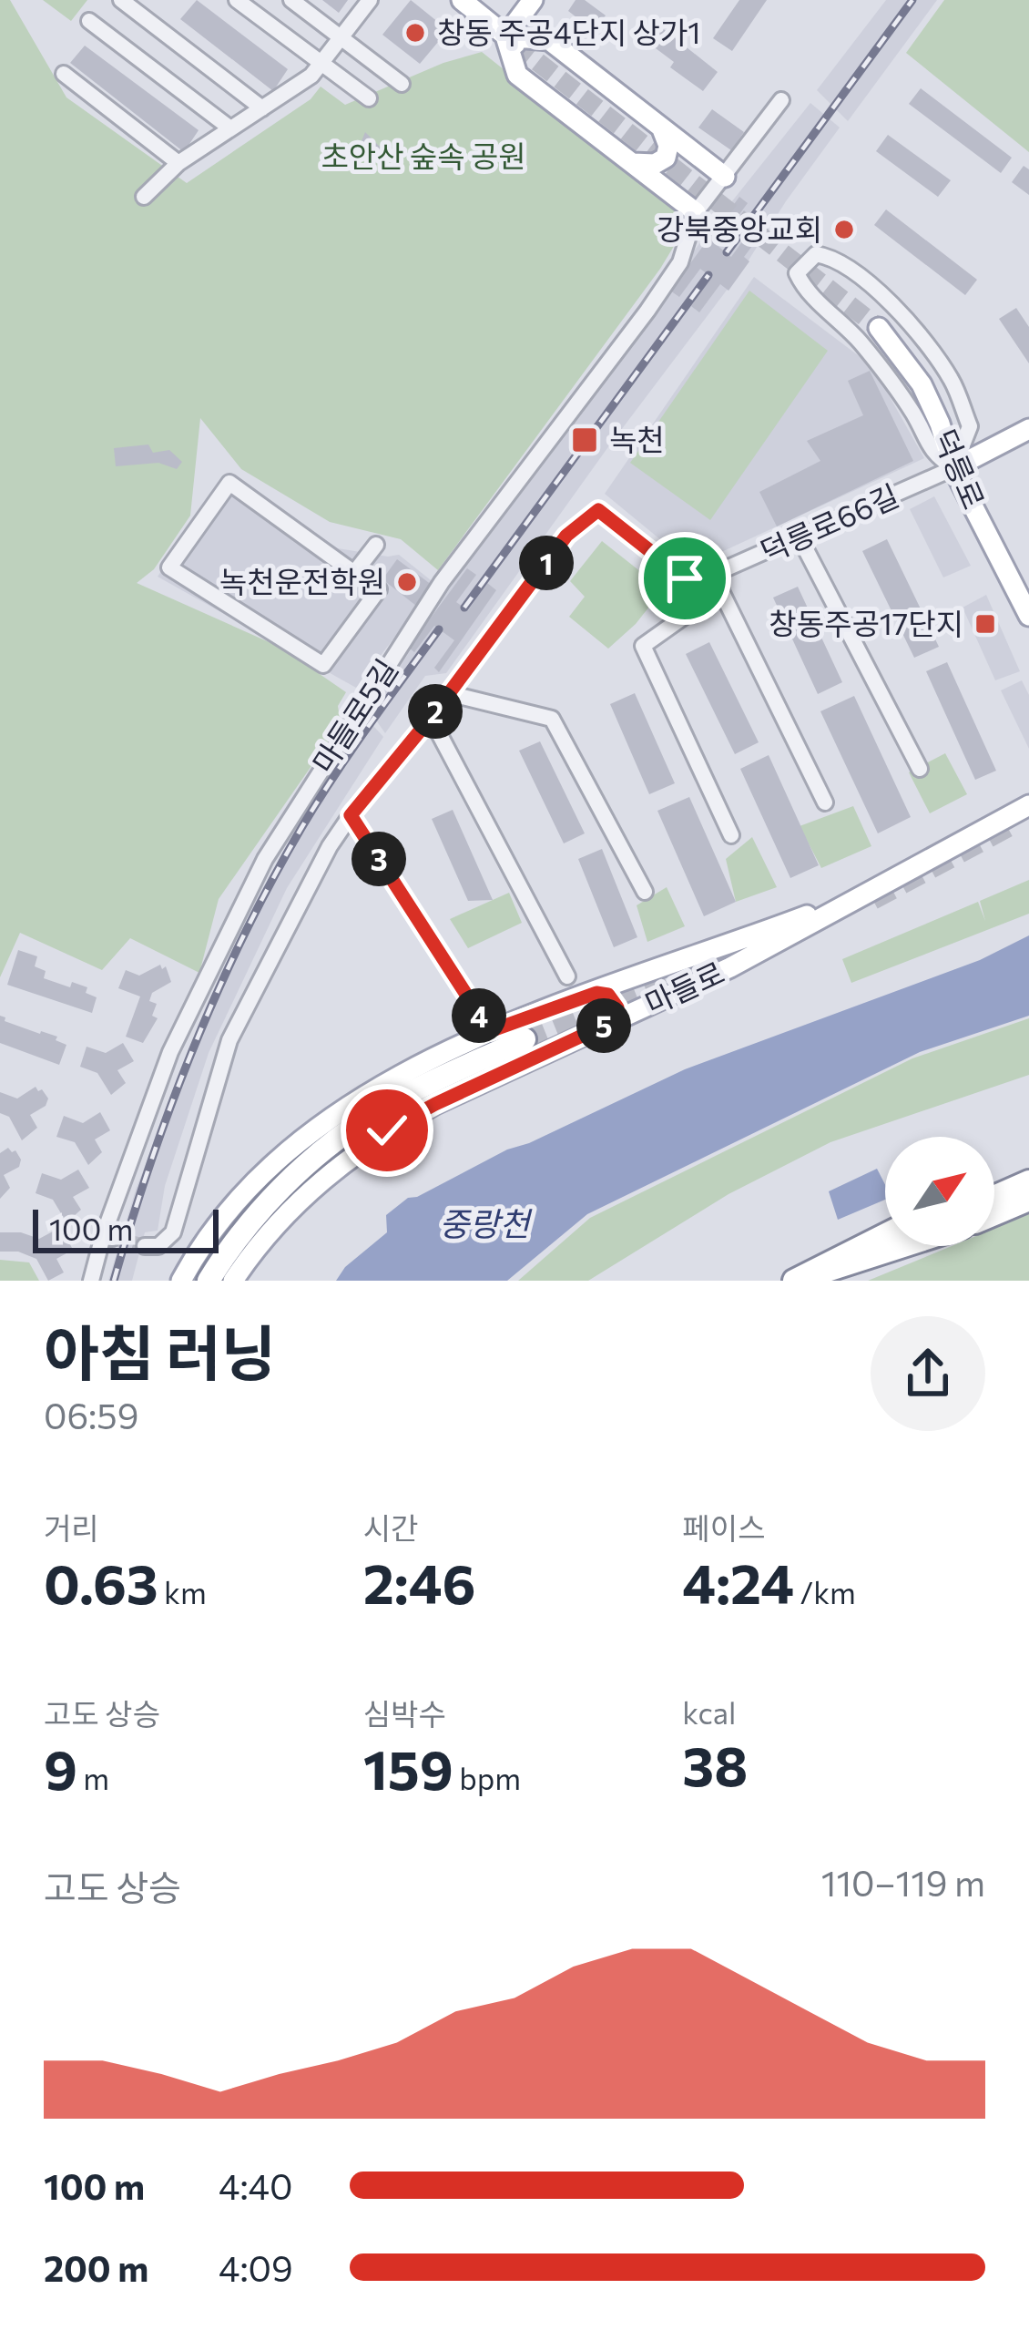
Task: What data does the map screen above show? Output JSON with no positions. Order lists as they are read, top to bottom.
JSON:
{
  "streets": {
    "main road": ["덕릉로", "마들로"],
    "street": ["덕릉로66길", "마들로5길"]
  },
  "crossings": [
    ["덕릉로", "덕릉로66길"]
  ],
  "water": ["중랑천"],
  "parks": ["초안산 숲속 공원"],
  "places": {
    "other": ["창동 주공4단지 상가1", "강북중앙교회", "녹천운전학원"],
    "transit": ["녹천", "창동주공17단지"]
  },
  "scale_bar": "100 m",
  "north": "top right",
  "page": {
    "pins": [
      "1",
      "2",
      "3",
      "4",
      "5"
    ],
    "scale": "100 m",
    "heading": ["아침 러닝", "06:59"],
    "stats": [
      ["거리", "0.63 km"],
      ["시간", "2:46"],
      ["페이스", "4:24 /km"],
      ["고도 상승", "9 m"],
      ["심박수", "159 bpm"],
      ["kcal", "38"]
    ],
    "chart": ["고도 상승", "110–119 m"],
    "list": [
      {
        "name": "100 m",
        "note": "4:40"
      },
      {
        "name": "200 m",
        "note": "4:09"
      }
    ]
  }
}
